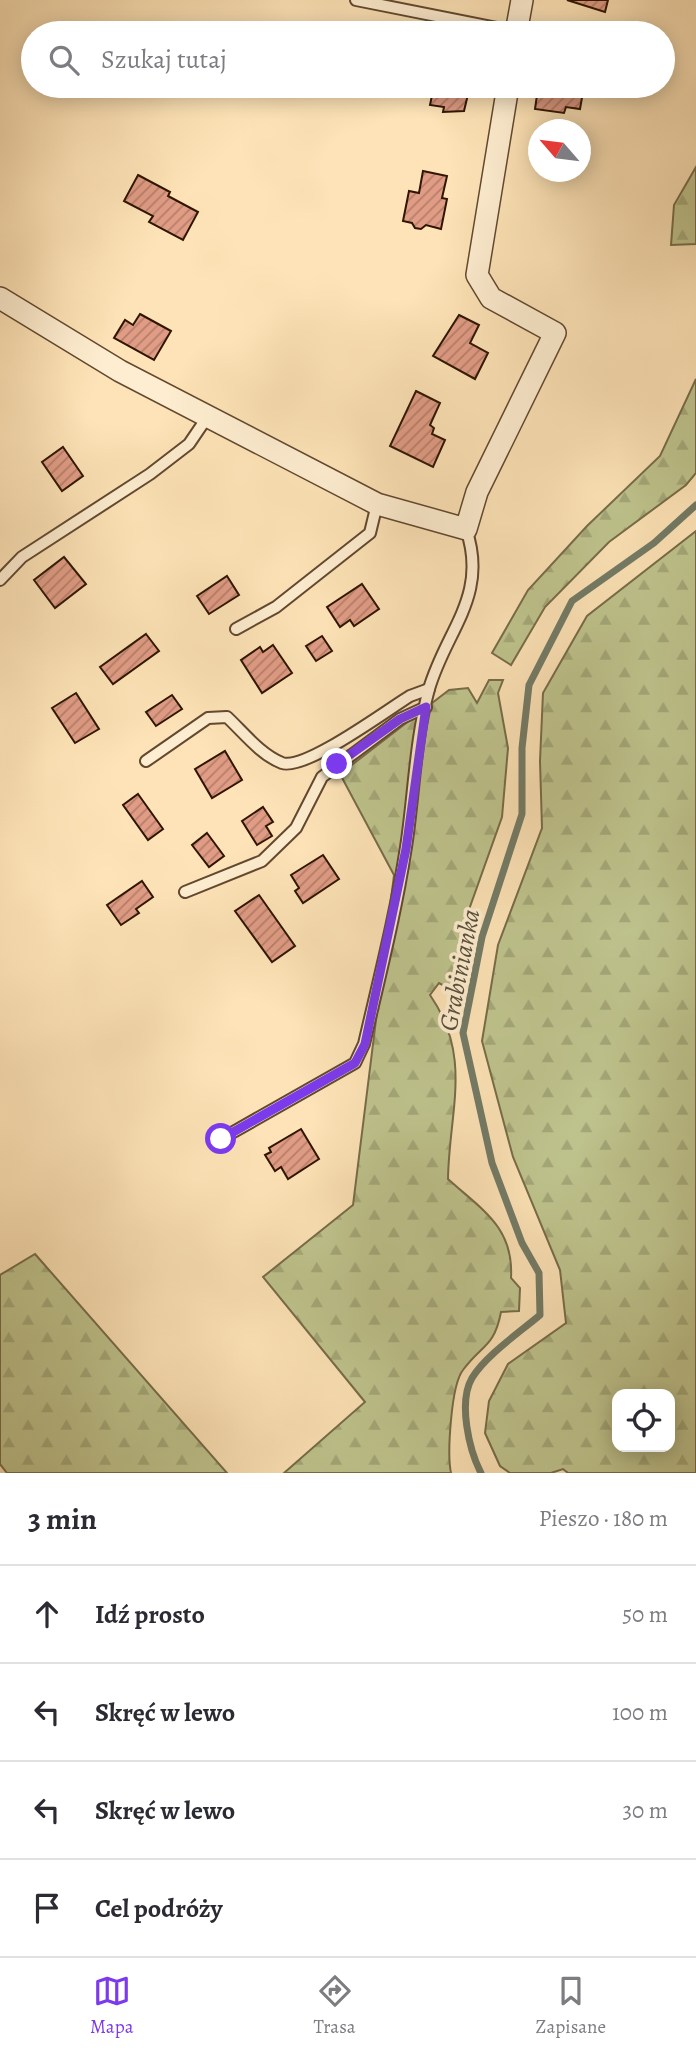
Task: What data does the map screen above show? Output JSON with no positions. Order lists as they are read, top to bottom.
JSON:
{
  "water": ["Grabinianka"],
  "north": "top left",
  "page": {
    "search": "Szukaj tutaj",
    "heading": ["3 min", "Pieszo · 180 m"],
    "list": [
      ["Idź prosto", "50 m"],
      ["Skręć w lewo", "100 m"],
      ["Skręć w lewo", "30 m"],
      "Cel podróży"
    ],
    "nav": ["Mapa", "Trasa", "Zapisane"]
  }
}
